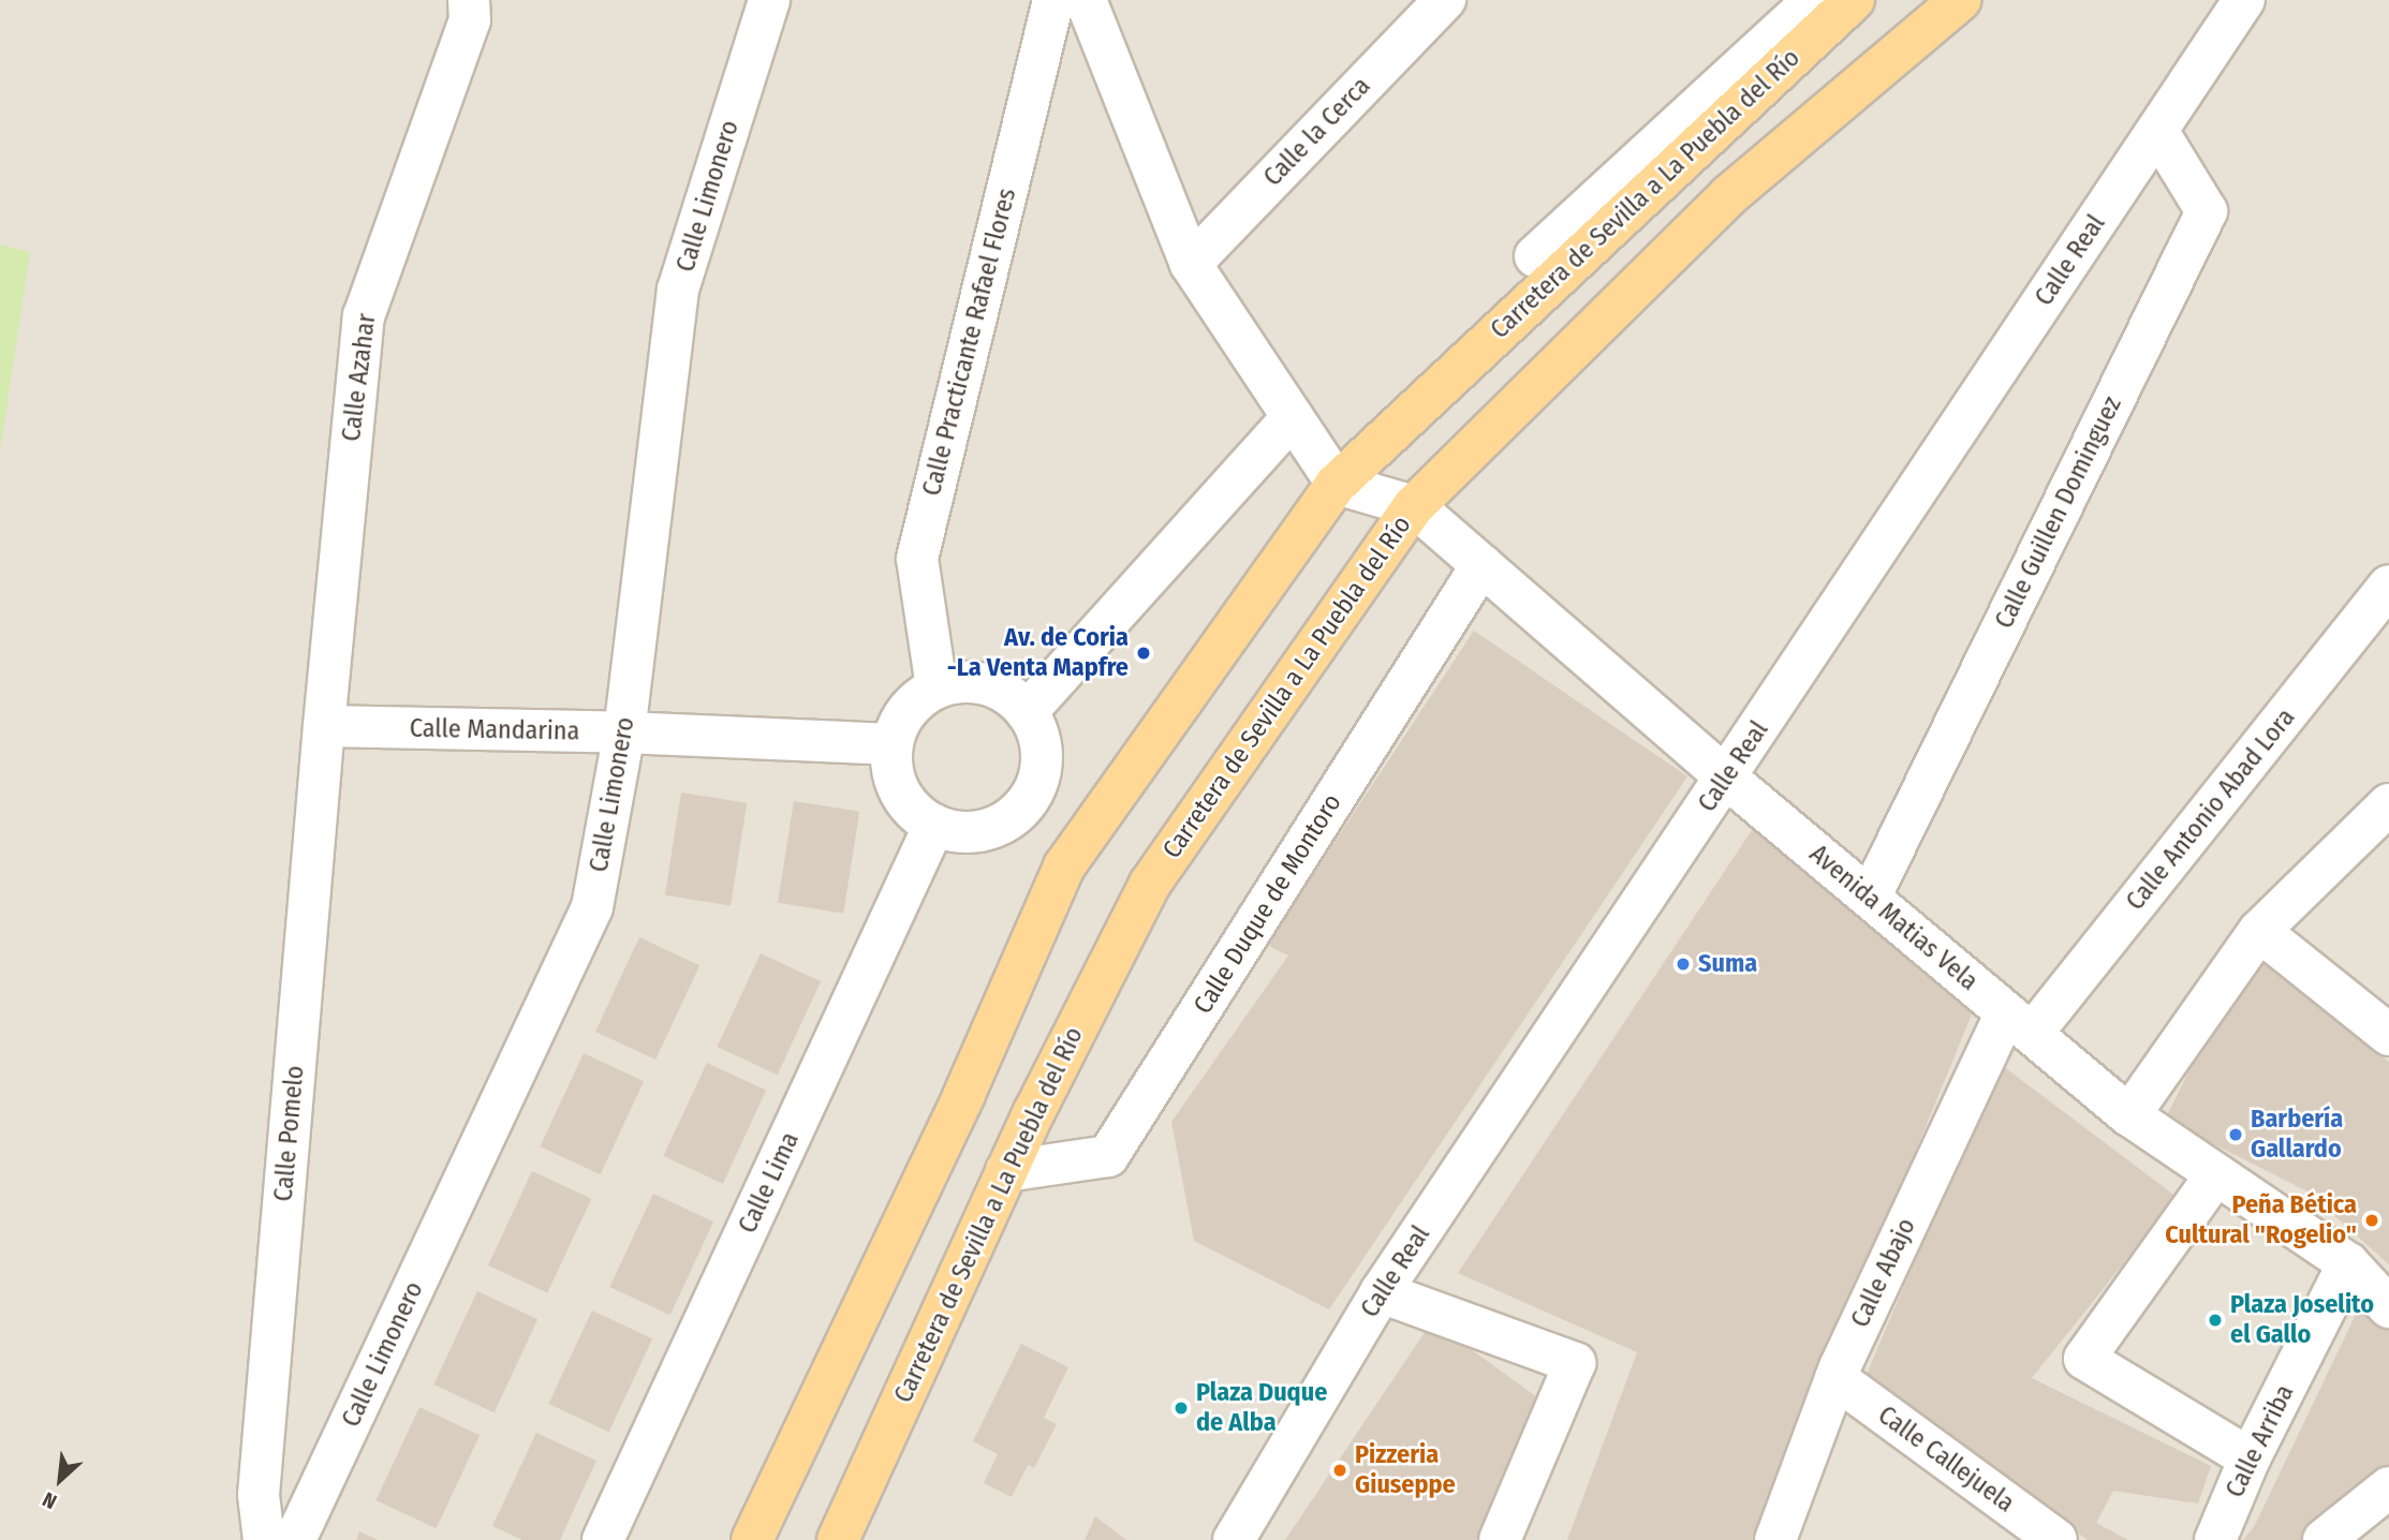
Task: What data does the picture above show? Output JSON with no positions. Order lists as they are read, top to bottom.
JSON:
{
  "streets": {
    "main road": ["Carretera de Sevilla a La Puebla del Río"],
    "street": [
      "Calle la Cerca",
      "Calle Limonero",
      "Calle Real",
      "Calle Practicante Rafael Flores",
      "Calle Azahar",
      "Calle Guillen Dominguez",
      "Calle Mandarina",
      "Calle Antonio Abad Lora",
      "Calle Duque de Montoro",
      "Avenida Matias Vela",
      "Calle Pomelo",
      "Calle Lima",
      "Calle Abajo",
      "Calle Arriba",
      "Calle Callejuela"
    ]
  },
  "crossings": [
    ["Carretera de Sevilla a La Puebla del Río", "Calle Duque de Montoro"],
    ["Carretera de Sevilla a La Puebla del Río", "Avenida Matias Vela"],
    ["Calle Limonero", "Calle Mandarina"],
    ["Calle Real", "Calle Guillen Dominguez"],
    ["Calle Real", "Avenida Matias Vela"],
    ["Calle Practicante Rafael Flores", "Calle Mandarina"],
    ["Calle Practicante Rafael Flores", "Calle Lima"],
    ["Calle Azahar", "Calle Mandarina"],
    ["Calle Azahar", "Calle Pomelo"],
    ["Calle Guillen Dominguez", "Avenida Matias Vela"],
    ["Calle Mandarina", "Calle Pomelo"],
    ["Calle Mandarina", "Calle Lima"],
    ["Calle Antonio Abad Lora", "Avenida Matias Vela"],
    ["Calle Antonio Abad Lora", "Calle Abajo"],
    ["Calle Duque de Montoro", "Avenida Matias Vela"],
    ["Avenida Matias Vela", "Calle Abajo"],
    ["Avenida Matias Vela", "Calle Arriba"],
    ["Calle Abajo", "Calle Callejuela"]
  ],
  "places": [
    "Av. de Coria -La Venta Mapfre",
    "Suma",
    "Barbería Gallardo",
    "Peña Bética Cultural \"Rogelio\"",
    "Plaza Joselito el Gallo",
    "Plaza Duque de Alba",
    "Pizzeria Giuseppe"
  ],
  "north": "bottom left"
}
